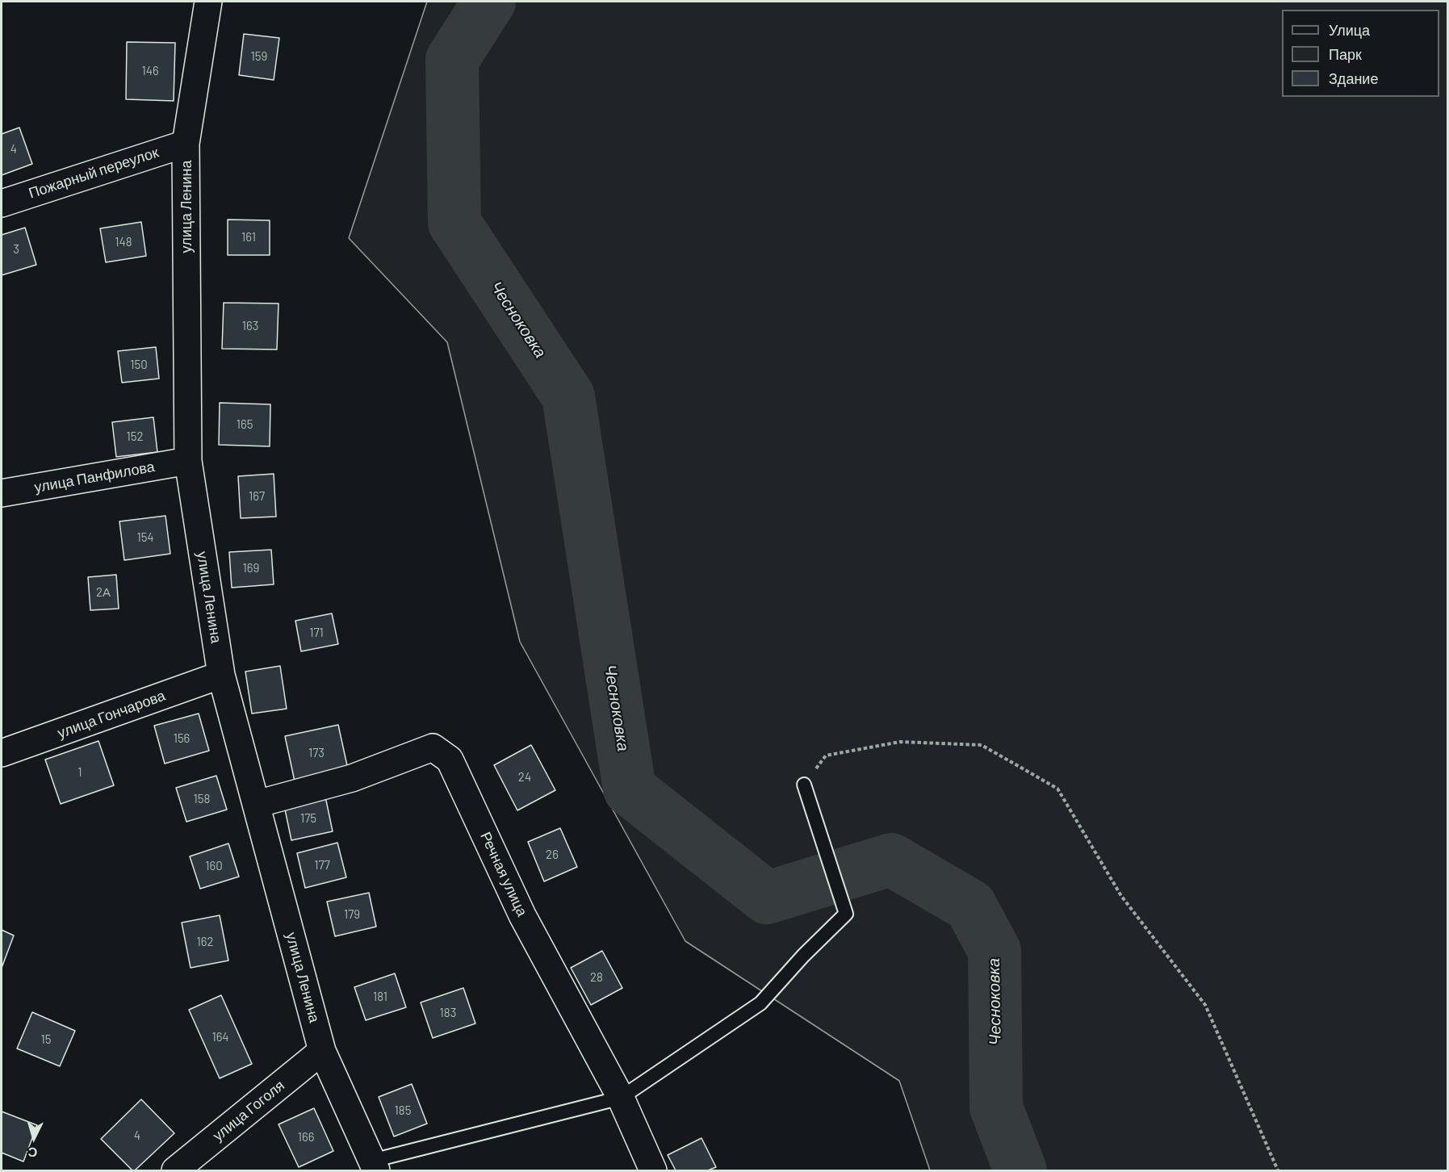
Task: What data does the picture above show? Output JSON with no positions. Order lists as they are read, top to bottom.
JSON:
{
  "streets": {
    "street": [
      "Пожарный переулок",
      "улица Ленина",
      "улица Панфилова",
      "улица Гончарова",
      "Речная улица",
      "улица Гоголя"
    ]
  },
  "crossings": [
    ["Пожарный переулок", "улица Ленина"],
    ["улица Ленина", "улица Панфилова"],
    ["улица Ленина", "улица Гончарова"],
    ["улица Ленина", "Речная улица"],
    ["улица Ленина", "улица Гоголя"]
  ],
  "water": ["Чесноковка"],
  "house_numbers": [
    "159",
    "146",
    "4",
    "161",
    "148",
    "3",
    "163",
    "150",
    "165",
    "152",
    "167",
    "154",
    "169",
    "2А",
    "171",
    "156",
    "173",
    "1",
    "24",
    "158",
    "175",
    "26",
    "177",
    "160",
    "179",
    "162",
    "28",
    "181",
    "183",
    "164",
    "15",
    "185",
    "4",
    "166"
  ],
  "legend": ["Улица", "Парк", "Здание"],
  "north": "bottom"
}
